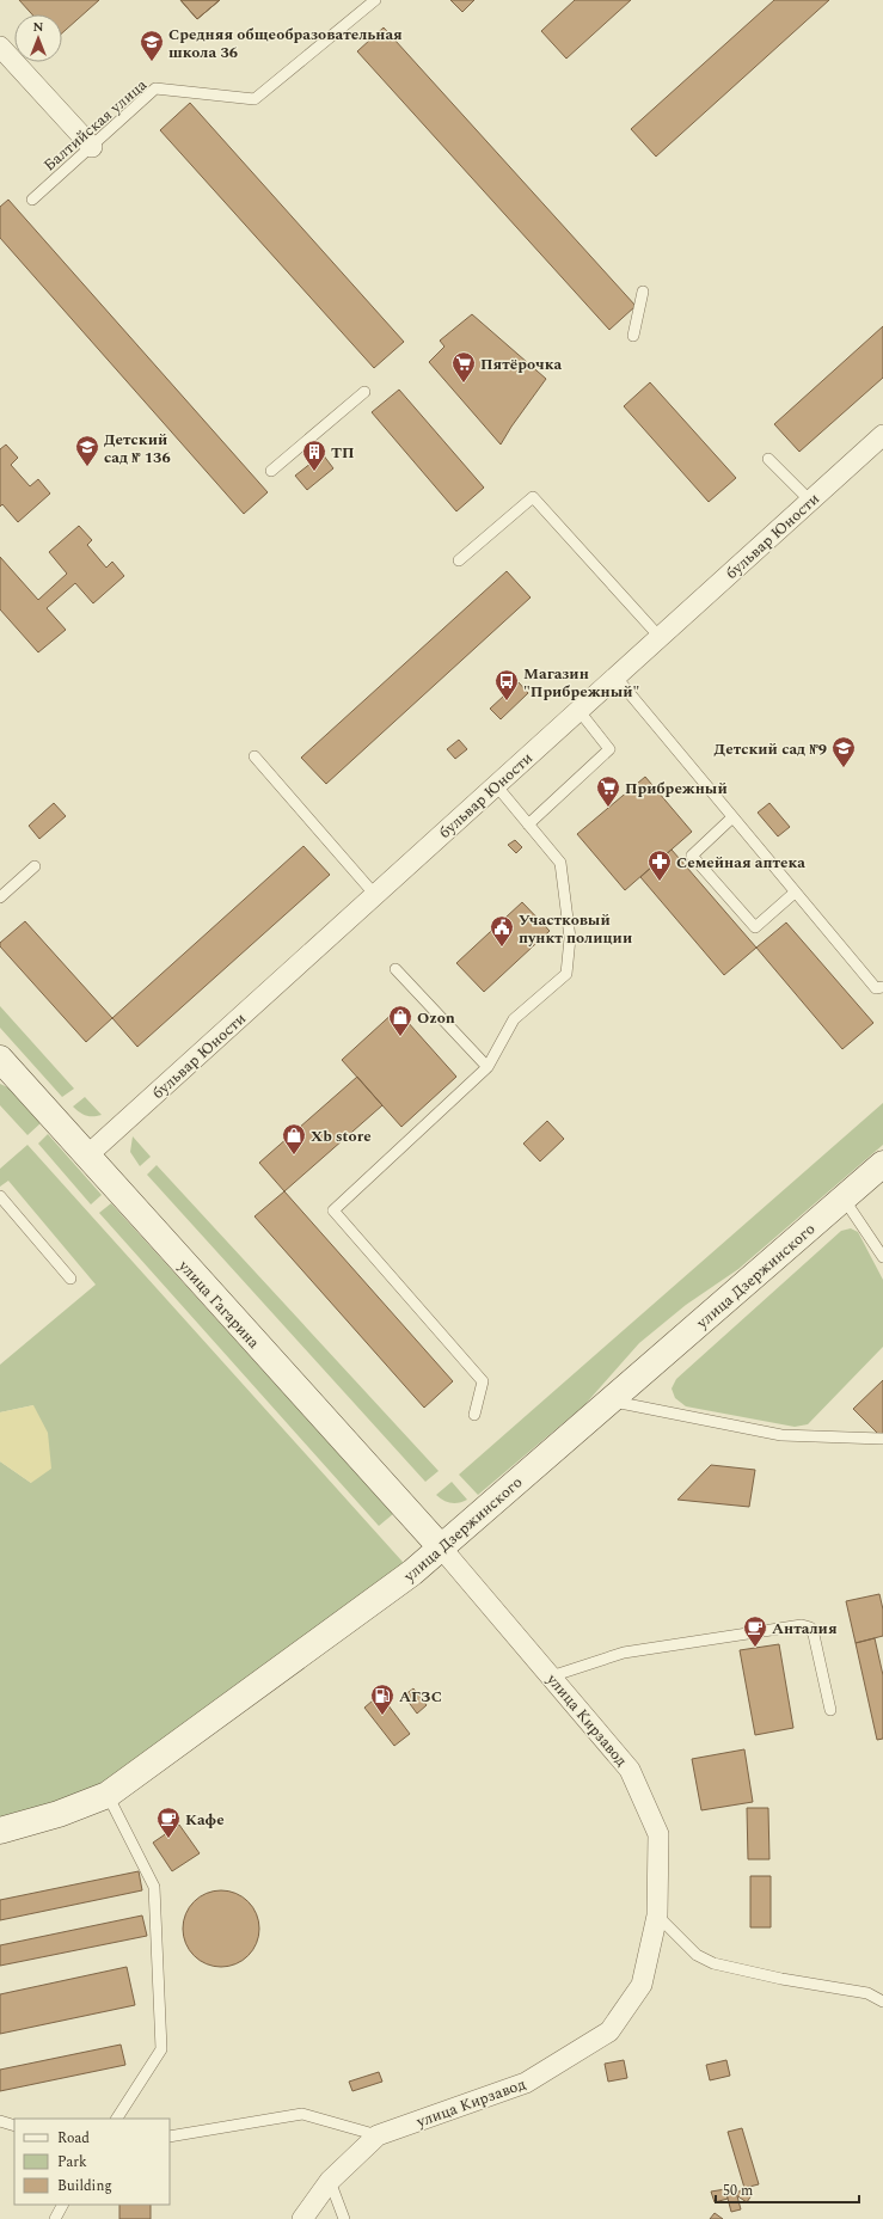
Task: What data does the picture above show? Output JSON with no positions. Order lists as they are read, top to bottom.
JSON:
{
  "streets": {
    "main road": ["улица Дзержинского", "улица Гагарина"],
    "street": ["бульвар Юности", "улица Кирзавод"],
    "lane": ["Балтийская улица"]
  },
  "crossings": [
    ["бульвар Юности", "улица Гагарина"],
    ["улица Дзержинского", "улица Гагарина"],
    ["улица Дзержинского", "улица Кирзавод"],
    ["улица Гагарина", "улица Кирзавод"]
  ],
  "places": {
    "school or university": ["Средняя общеобразовательная школа 36", "Детский сад № 136", "Детский сад №9"],
    "supermarket": ["Пятёрочка", "Прибрежный"],
    "building": ["ТП"],
    "bus stop": ["Магазин \"Прибрежный\""],
    "pharmacy": ["Семейная аптека"],
    "public building": ["Участковый пункт полиции"],
    "shop": ["Ozon", "Xb store"],
    "cafe": ["Анталия", "Кафе"],
    "fuel station": ["АГЗС"]
  },
  "legend": ["Road", "Park", "Building"],
  "scale_bar": "50 m",
  "north": "top"
}
